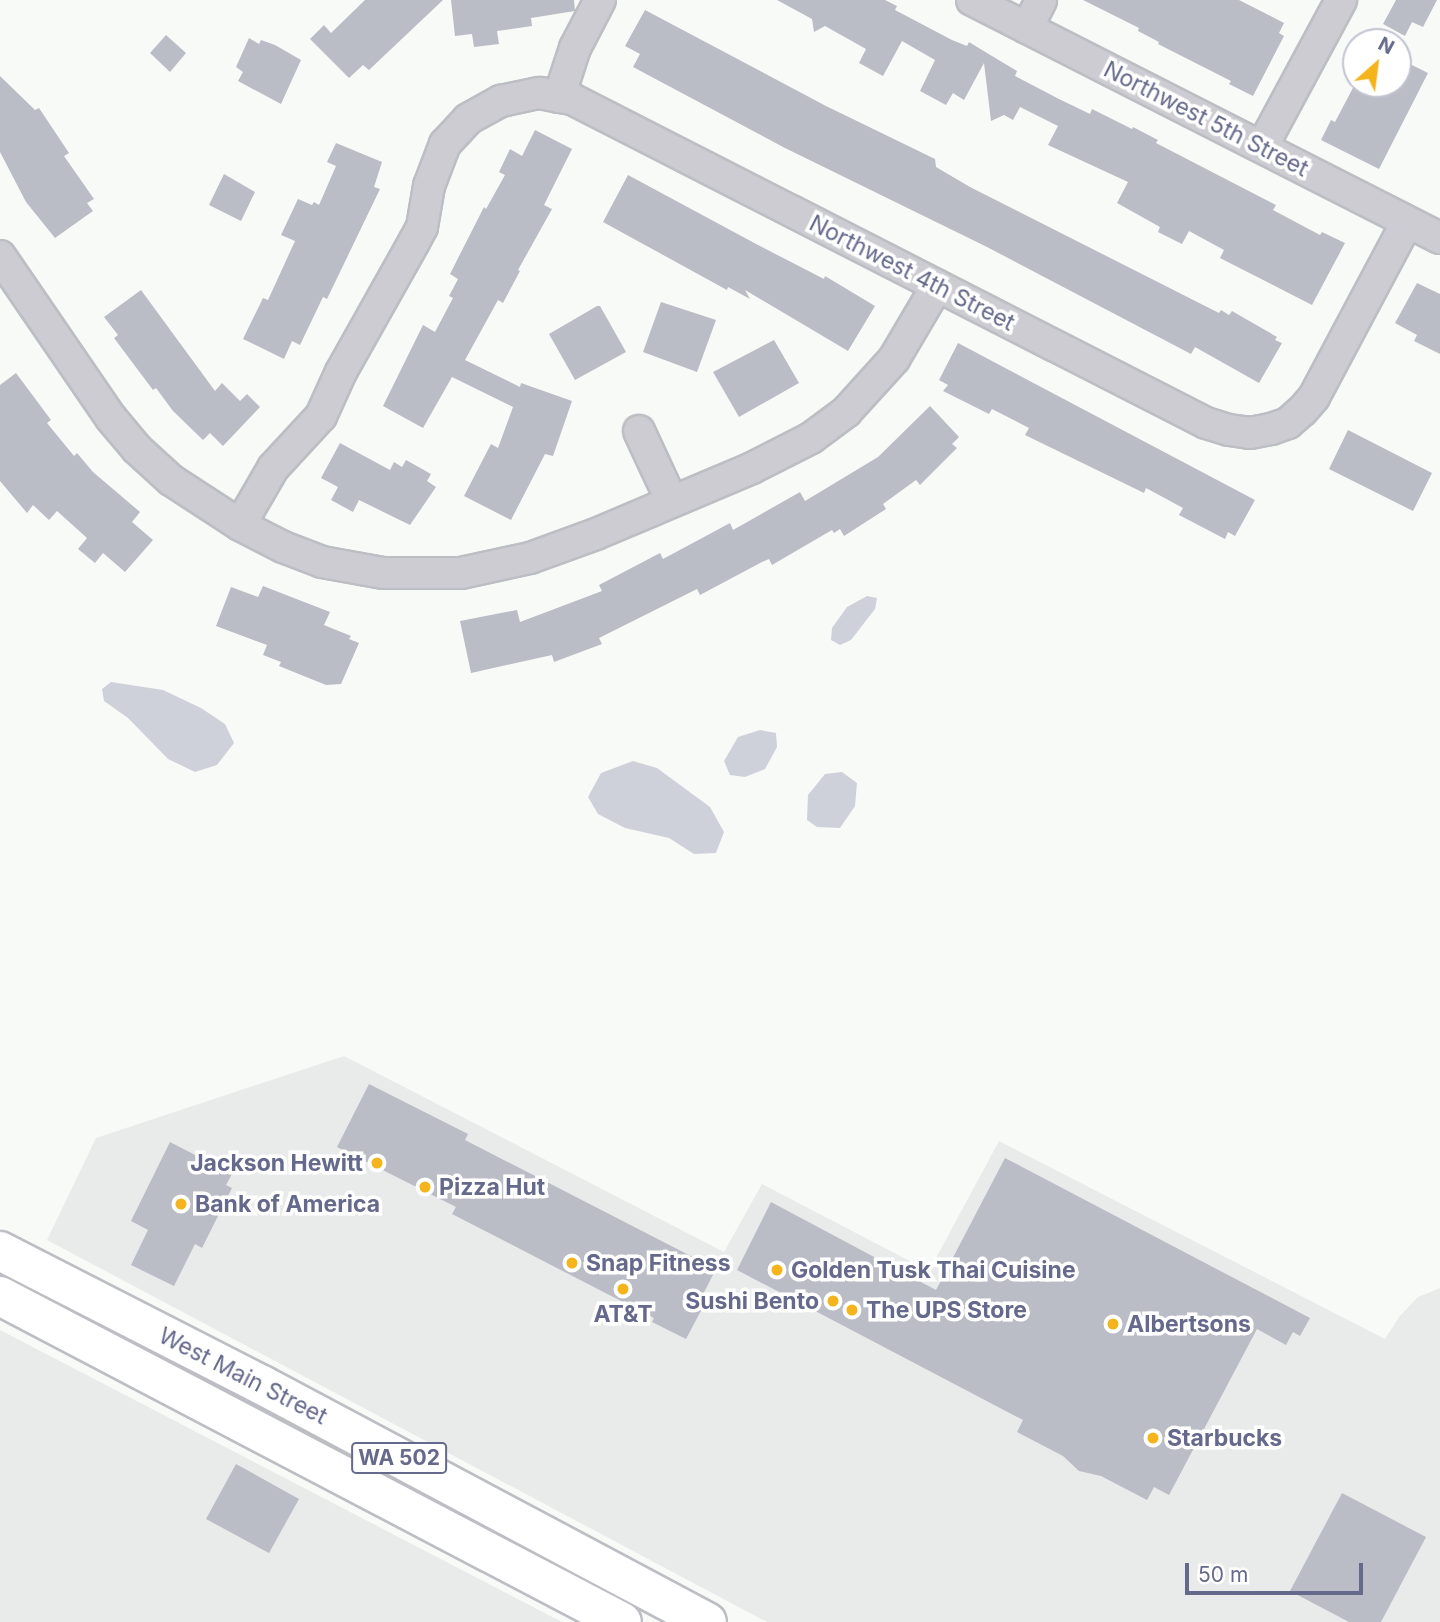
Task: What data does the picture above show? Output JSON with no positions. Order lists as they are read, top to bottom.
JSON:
{
  "streets": {
    "highway": ["West Main Street", "WA 502"],
    "street": ["Northwest 5th Street", "Northwest 4th Street"]
  },
  "crossings": [
    ["Northwest 5th Street", "Northwest 4th Street"]
  ],
  "places": [
    "Jackson Hewitt",
    "Pizza Hut",
    "Bank of America",
    "Snap Fitness",
    "Golden Tusk Thai Cuisine",
    "AT&T",
    "Sushi Bento",
    "The UPS Store",
    "Albertsons",
    "Starbucks"
  ],
  "scale_bar": "50 m",
  "north": "top right"
}
